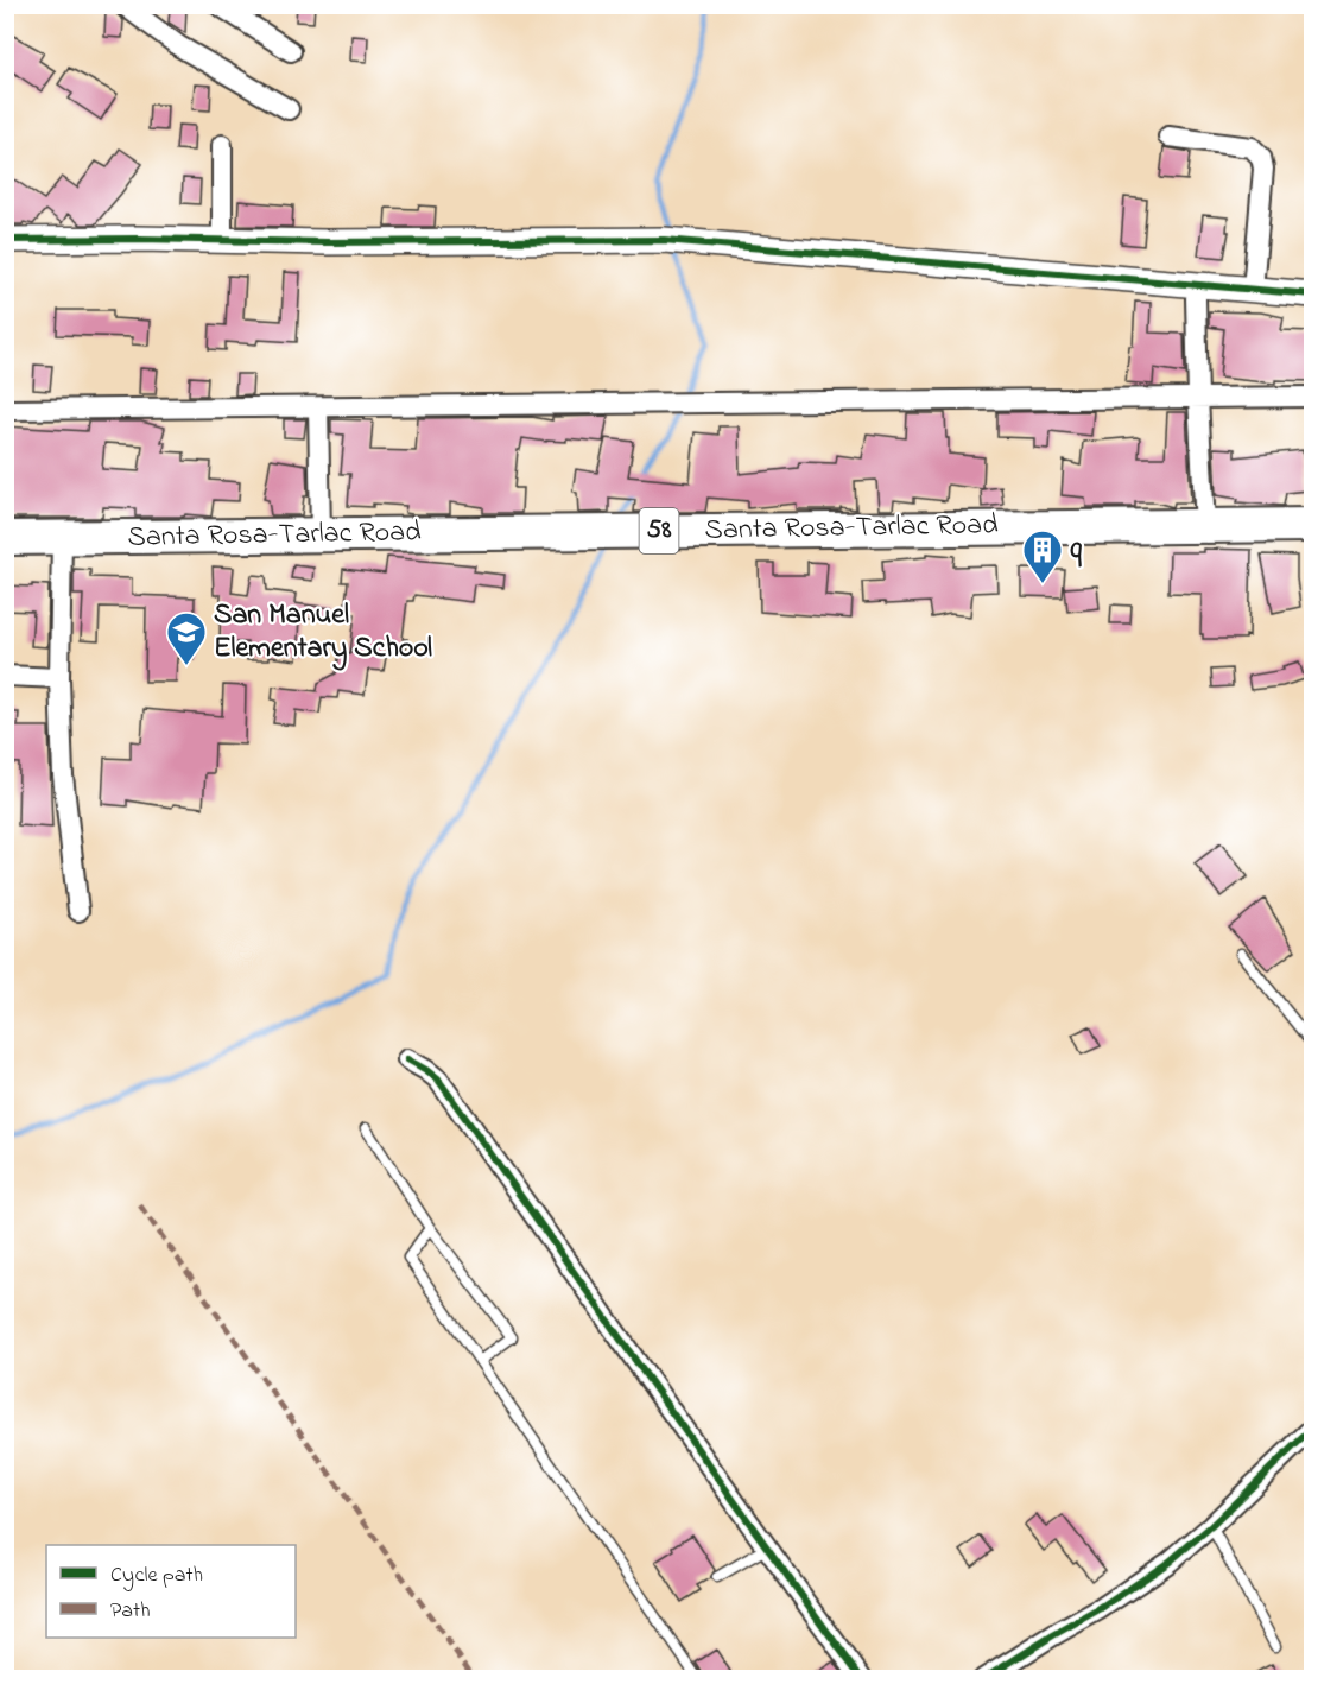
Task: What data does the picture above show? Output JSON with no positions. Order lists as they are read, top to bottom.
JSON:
{
  "streets": {
    "highway": ["Santa Rosa-Tarlac Road", "58"]
  },
  "places": {
    "building": ["q"],
    "school or university": ["San Manuel Elementary School"]
  },
  "legend": ["Cycle path", "Path"]
}
